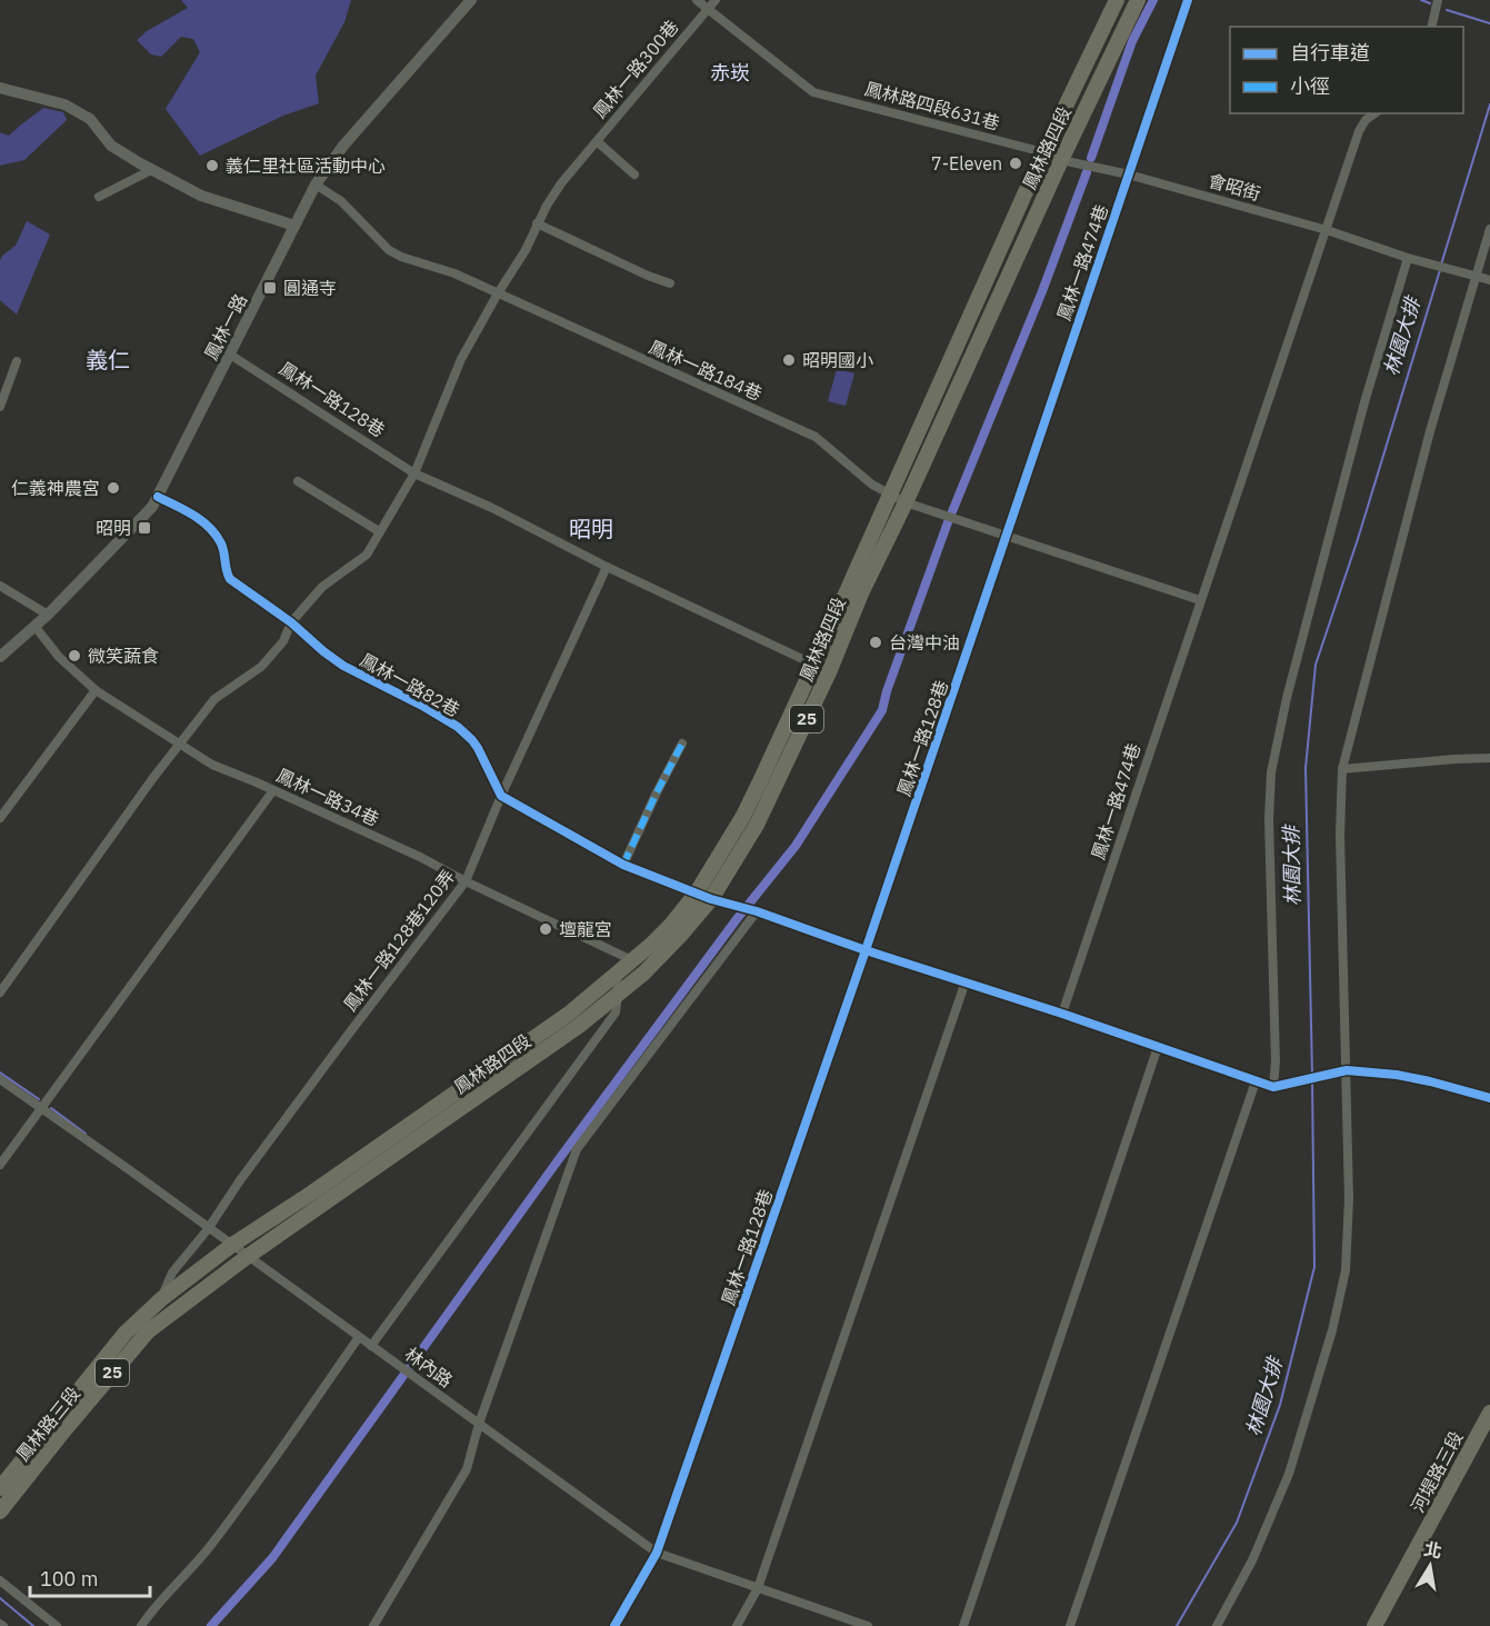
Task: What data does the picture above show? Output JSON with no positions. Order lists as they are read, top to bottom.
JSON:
{
  "streets": {
    "main road": [
      "鳳林路四段",
      "25",
      "鳳林路三段",
      "河堤路三段"
    ],
    "street": [
      "鳳林一路300巷",
      "鳳林路四段631巷",
      "會昭街",
      "鳳林一路474巷",
      "鳳林一路",
      "鳳林一路184巷",
      "鳳林一路128巷",
      "鳳林一路82巷",
      "鳳林一路34巷",
      "鳳林一路128巷120弄",
      "林內路"
    ]
  },
  "crossings": [
    ["鳳林一路300巷", "鳳林路四段631巷"],
    ["鳳林路四段631巷", "鳳林路四段"],
    ["鳳林路四段631巷", "會昭街"],
    ["鳳林路四段", "會昭街"],
    ["鳳林路四段", "鳳林一路184巷"],
    ["鳳林路四段", "鳳林一路128巷"],
    ["鳳林路四段", "鳳林一路34巷"],
    ["鳳林路四段", "林內路"],
    ["鳳林路四段", "鳳林路三段"],
    ["會昭街", "鳳林一路474巷"],
    ["鳳林一路474巷", "鳳林一路128巷"],
    ["鳳林一路", "鳳林一路184巷"],
    ["鳳林一路", "鳳林一路128巷"],
    ["鳳林一路", "鳳林一路82巷"],
    ["鳳林一路", "鳳林一路34巷"],
    ["鳳林一路128巷", "鳳林一路128巷120弄"],
    ["鳳林一路128巷", "林內路"],
    ["鳳林一路82巷", "鳳林一路128巷120弄"],
    ["鳳林一路34巷", "鳳林一路128巷120弄"],
    ["鳳林一路128巷120弄", "林內路"],
    ["鳳林一路128巷120弄", "鳳林路三段"],
    ["林內路", "鳳林路三段"]
  ],
  "districts": ["赤崁", "義仁", "昭明"],
  "water": ["林園大排"],
  "places": {
    "other": [
      "7-Eleven",
      "義仁里社區活動中心",
      "昭明國小",
      "仁義神農宮",
      "台灣中油",
      "微笑蔬食",
      "壇龍宮"
    ],
    "transit": ["圓通寺", "昭明"]
  },
  "legend": ["自行車道", "小徑"],
  "scale_bar": "100 m",
  "north": "top"
}
